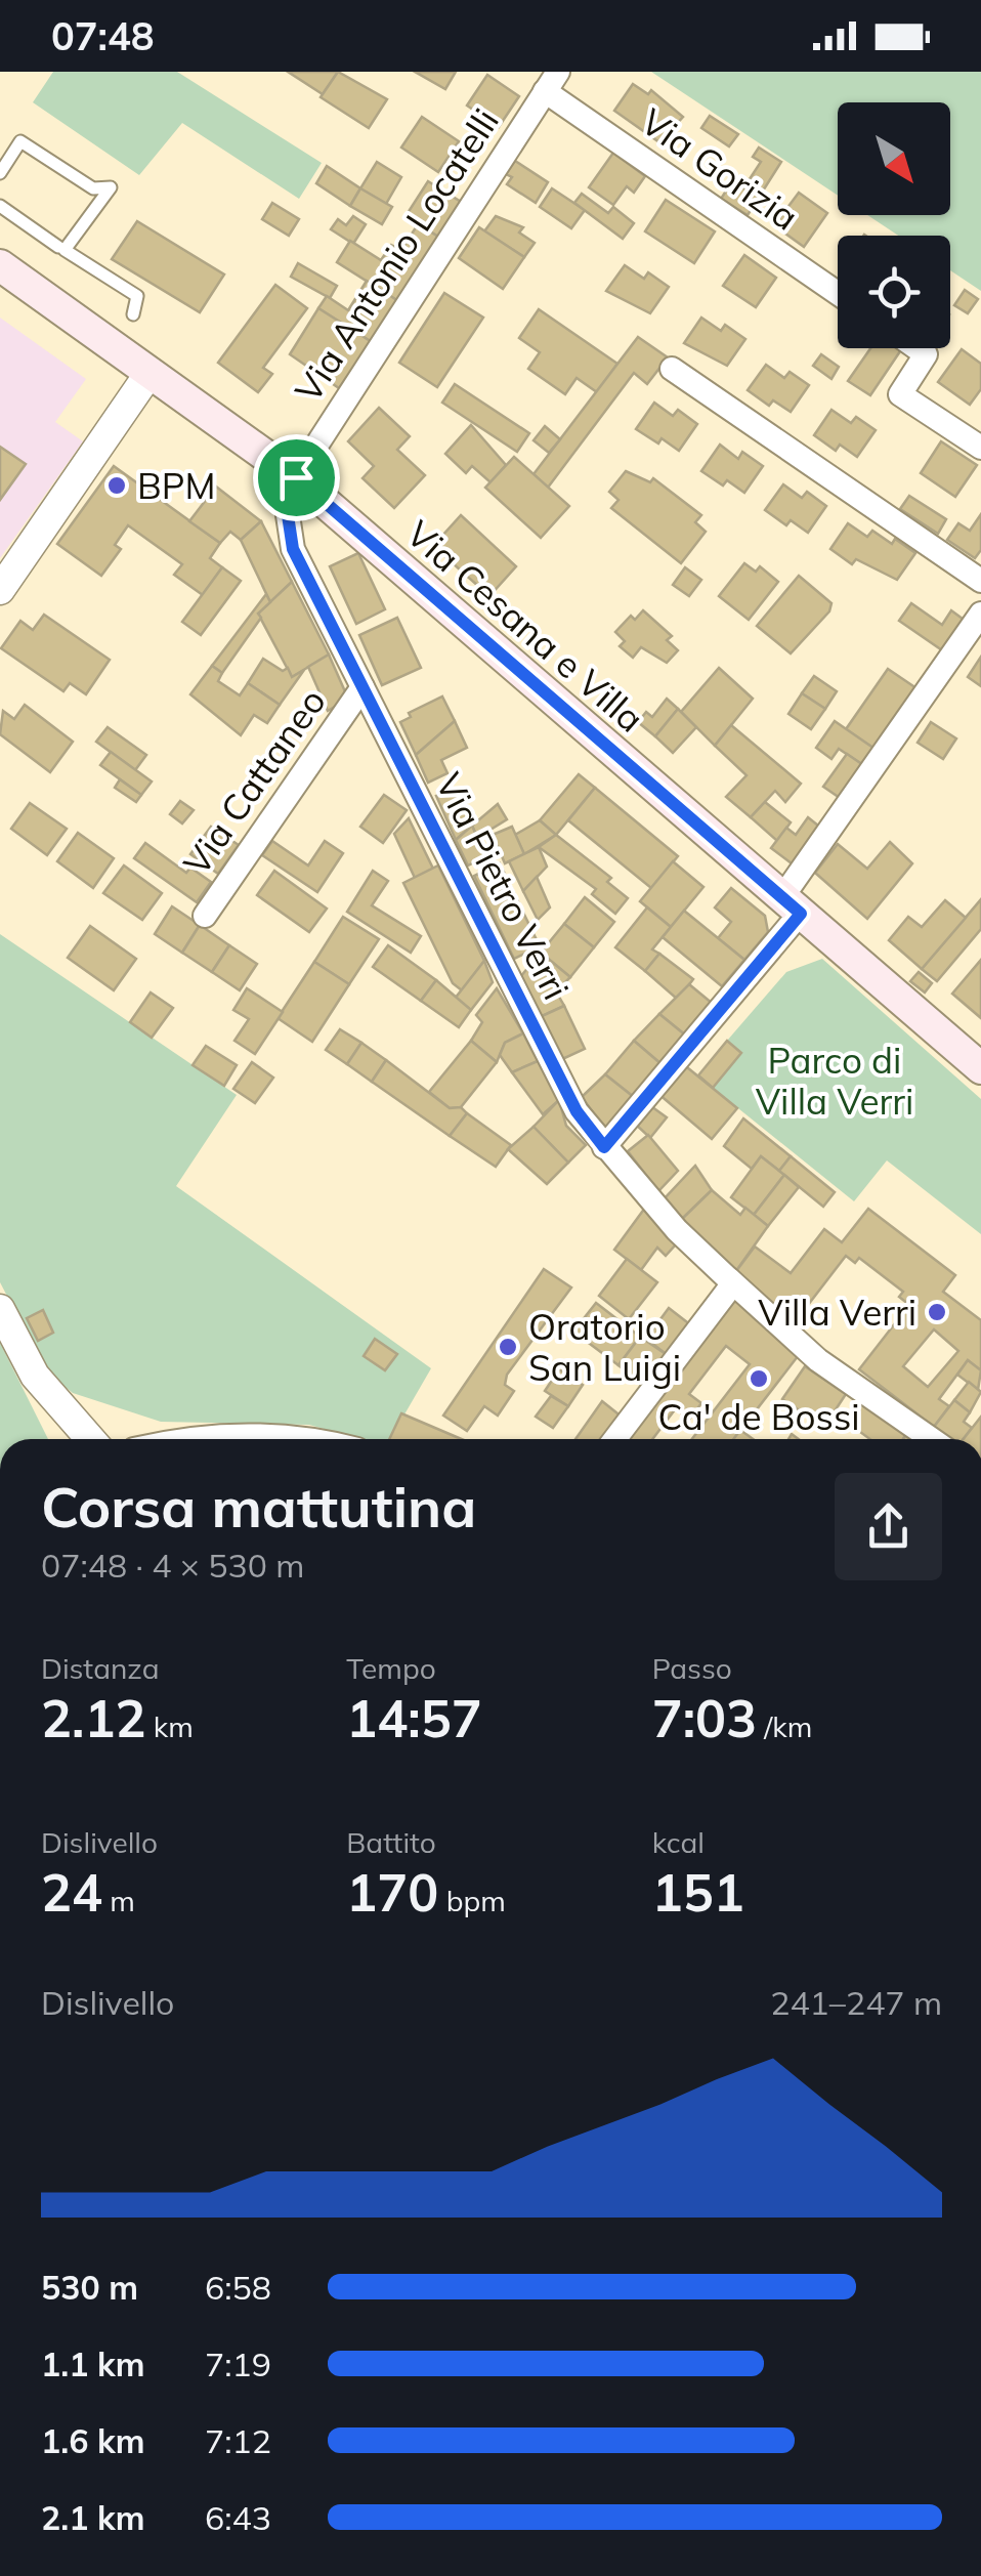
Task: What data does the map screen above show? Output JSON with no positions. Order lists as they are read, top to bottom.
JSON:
{
  "streets": {
    "main road": ["Via Cesana e Villa"],
    "street": [
      "Via Gorizia",
      "Via Antonio Locatelli",
      "Via Cattaneo",
      "Via Pietro Verri"
    ]
  },
  "crossings": [
    ["Via Gorizia", "Via Antonio Locatelli"],
    ["Via Antonio Locatelli", "Via Cesana e Villa"],
    ["Via Antonio Locatelli", "Via Pietro Verri"],
    ["Via Cesana e Villa", "Via Pietro Verri"],
    ["Via Cattaneo", "Via Pietro Verri"]
  ],
  "parks": ["Parco di Villa Verri"],
  "places": [
    "BPM",
    "Villa Verri",
    "Oratorio San Luigi",
    "Ca' de Bossi"
  ],
  "north": "bottom right",
  "page": {
    "status": "07:48",
    "heading": ["Corsa mattutina", "07:48 · 4 × 530 m"],
    "stats": [
      ["Distanza", "2.12 km"],
      ["Tempo", "14:57"],
      ["Passo", "7:03 /km"],
      ["Dislivello", "24 m"],
      ["Battito", "170 bpm"],
      ["kcal", "151"]
    ],
    "chart": ["Dislivello", "241–247 m"],
    "list": [
      {
        "name": "530 m",
        "note": "6:58"
      },
      {
        "name": "1.1 km",
        "note": "7:19"
      },
      {
        "name": "1.6 km",
        "note": "7:12"
      },
      {
        "name": "2.1 km",
        "note": "6:43"
      }
    ]
  }
}
